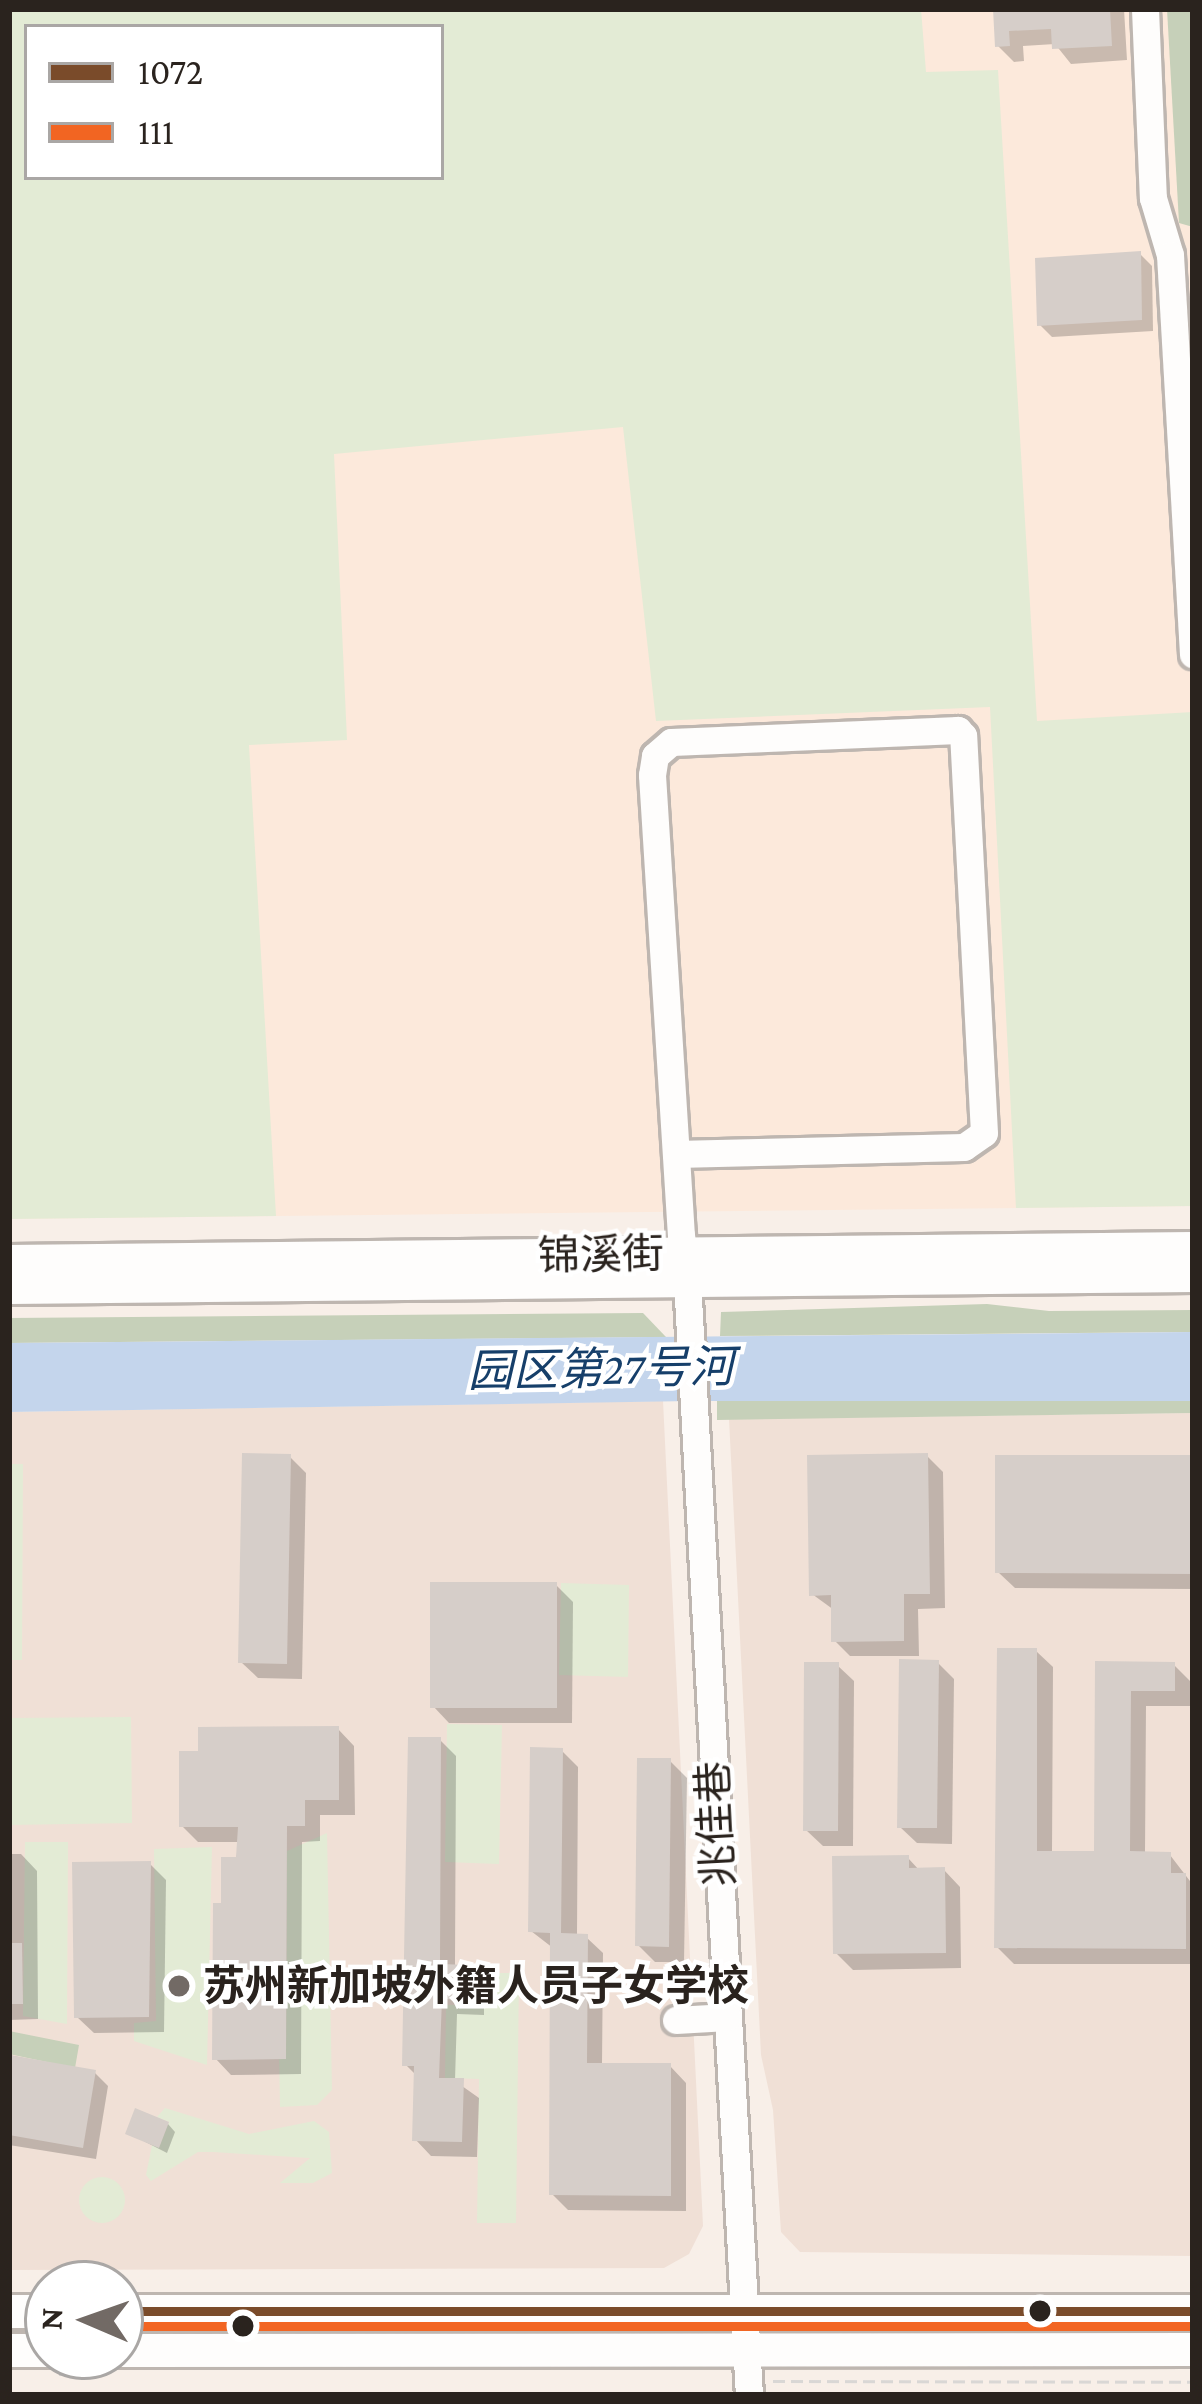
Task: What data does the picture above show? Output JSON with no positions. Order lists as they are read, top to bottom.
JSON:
{
  "streets": {
    "main road": ["锦溪街"],
    "street": ["兆佳巷"]
  },
  "crossings": [
    ["锦溪街", "兆佳巷"]
  ],
  "water": ["园区第27号河"],
  "places": ["苏州新加坡外籍人员子女学校"],
  "lines": ["transit line 1072", "transit line 111"],
  "legend": ["1072", "111"],
  "north": "left"
}
